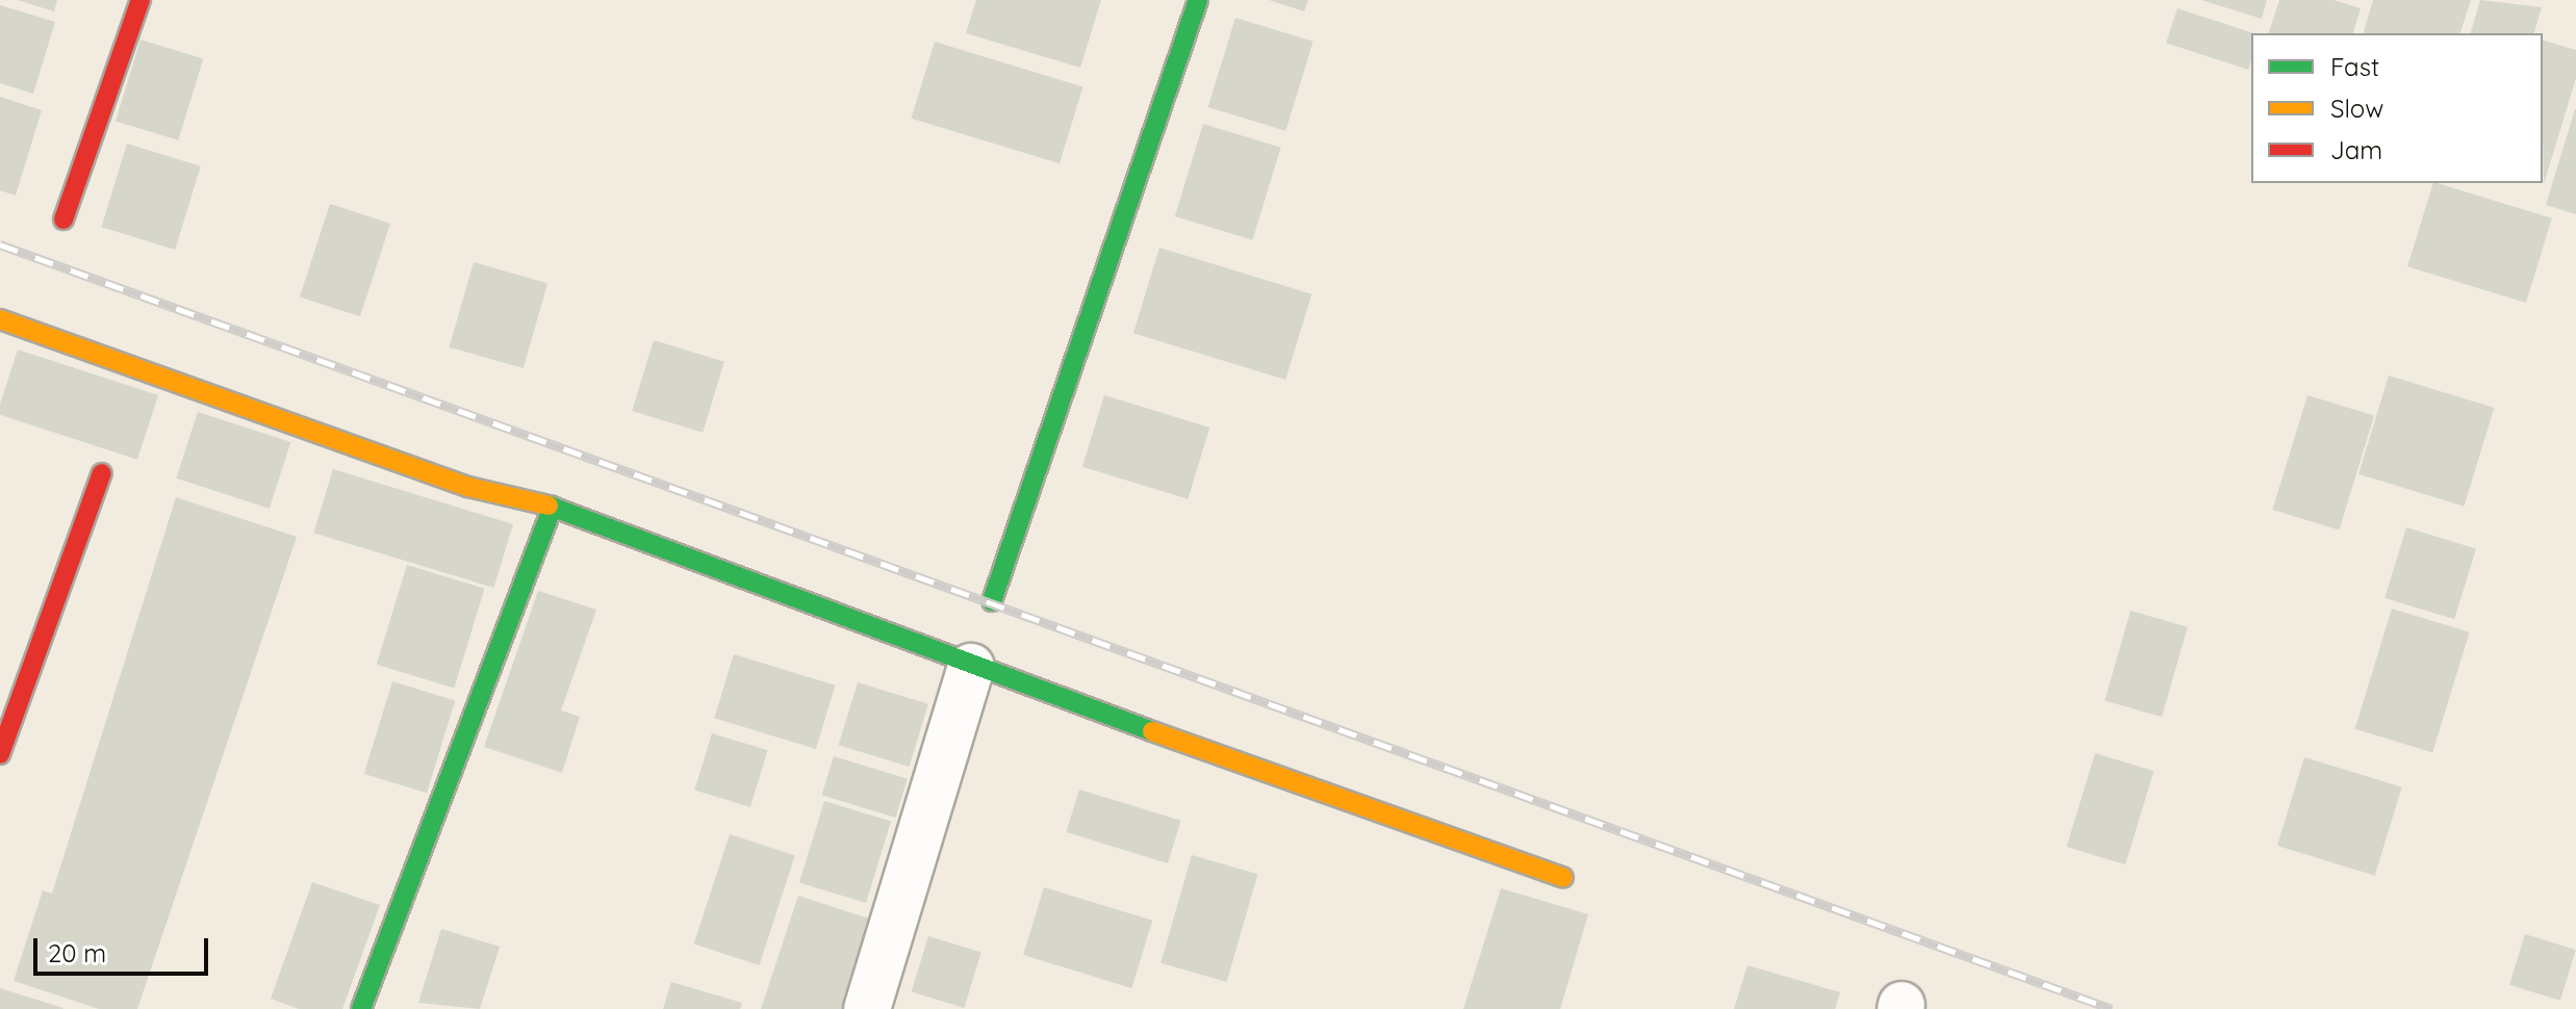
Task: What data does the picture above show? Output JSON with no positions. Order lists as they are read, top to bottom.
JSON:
{
  "legend": ["Fast", "Slow", "Jam"],
  "scale_bar": "20 m"
}
